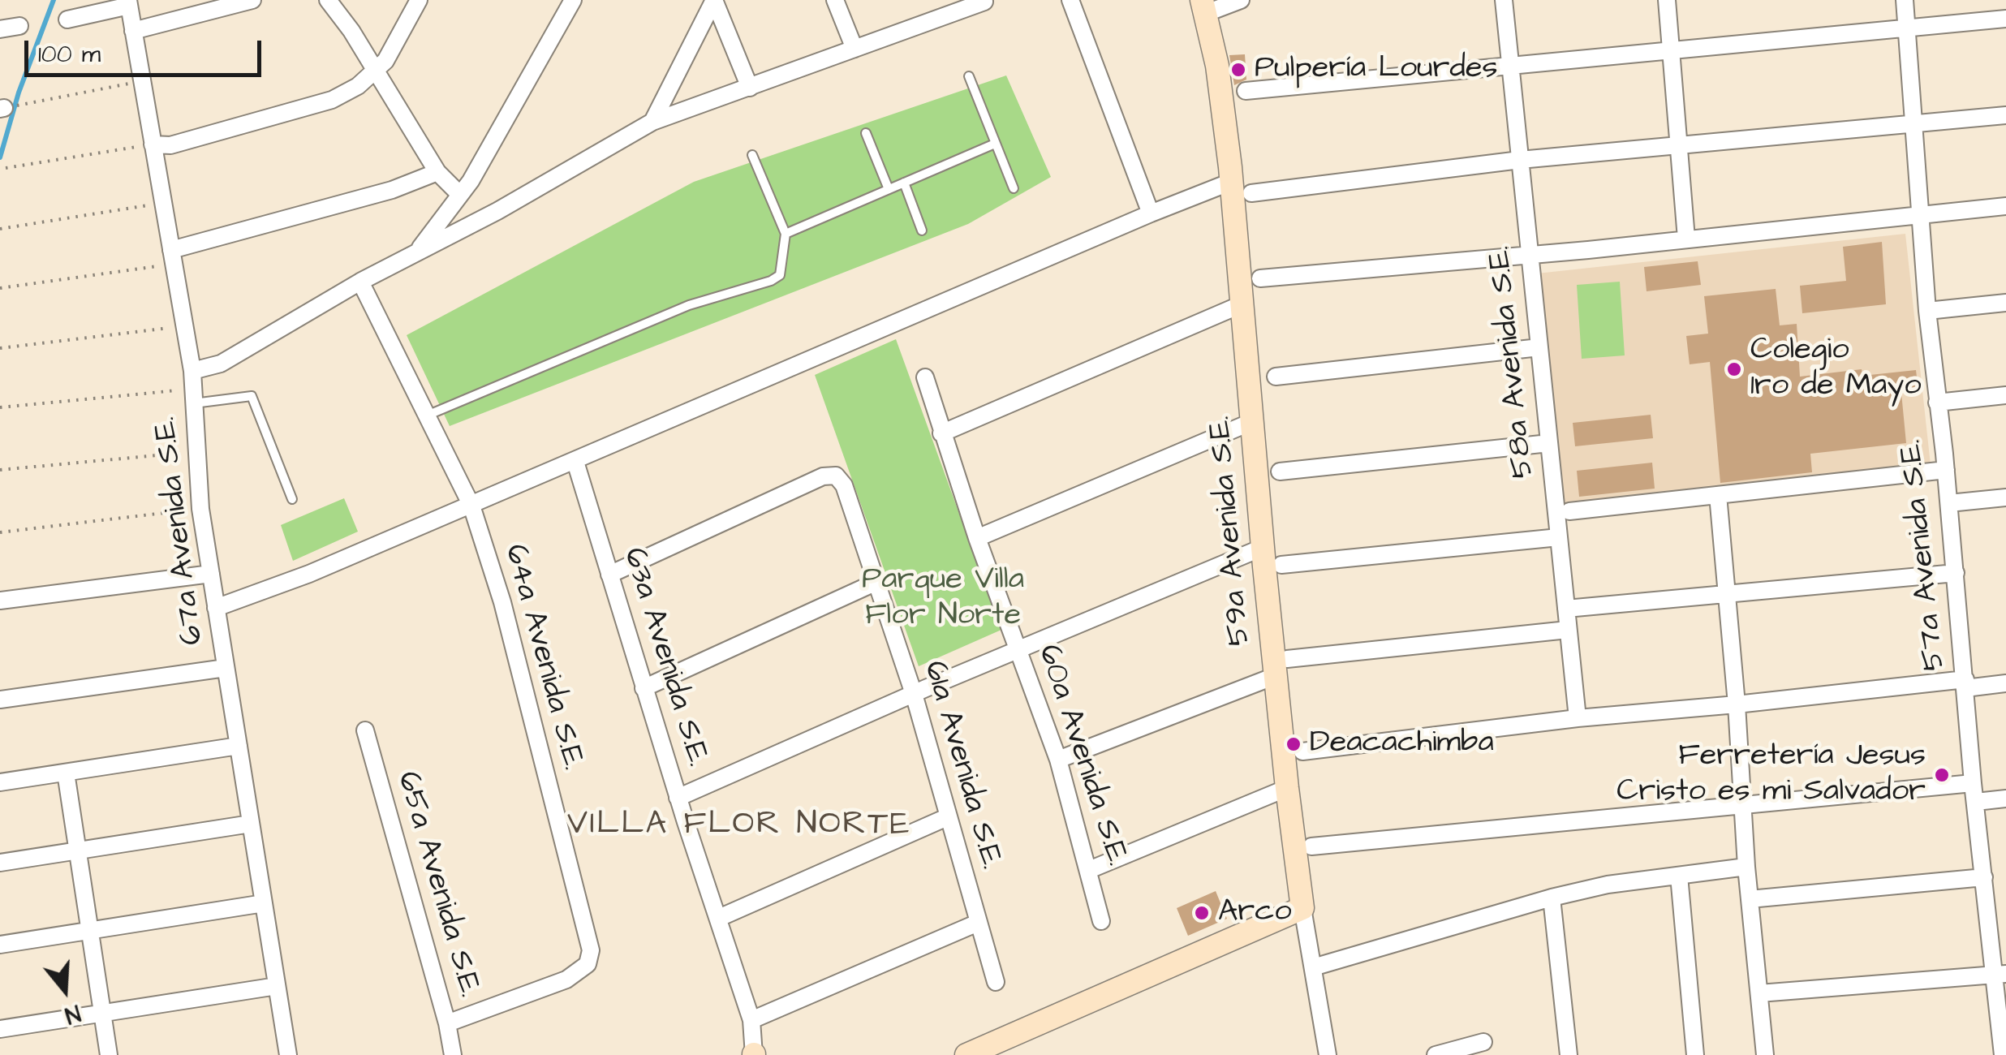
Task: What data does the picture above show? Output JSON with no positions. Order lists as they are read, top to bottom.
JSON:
{
  "streets": {
    "street": [
      "58a Avenida S.E.",
      "67a Avenida S.E.",
      "59a Avenida S.E.",
      "57a Avenida S.E.",
      "64a Avenida S.E.",
      "63a Avenida S.E.",
      "60a Avenida S.E.",
      "61a Avenida S.E.",
      "65a Avenida S.E."
    ]
  },
  "crossings": [
    ["64a Avenida S.E.", "65a Avenida S.E."],
    ["63a Avenida S.E.", "61a Avenida S.E."]
  ],
  "districts": ["VILLA FLOR NORTE"],
  "parks": ["Parque Villa Flor Norte"],
  "places": [
    "Pulpería Lourdes",
    "Colegio 1ro de Mayo",
    "Deacachimba",
    "Ferretería Jesus Cristo es mi Salvador",
    "Arco"
  ],
  "scale_bar": "100 m",
  "north": "bottom"
}
